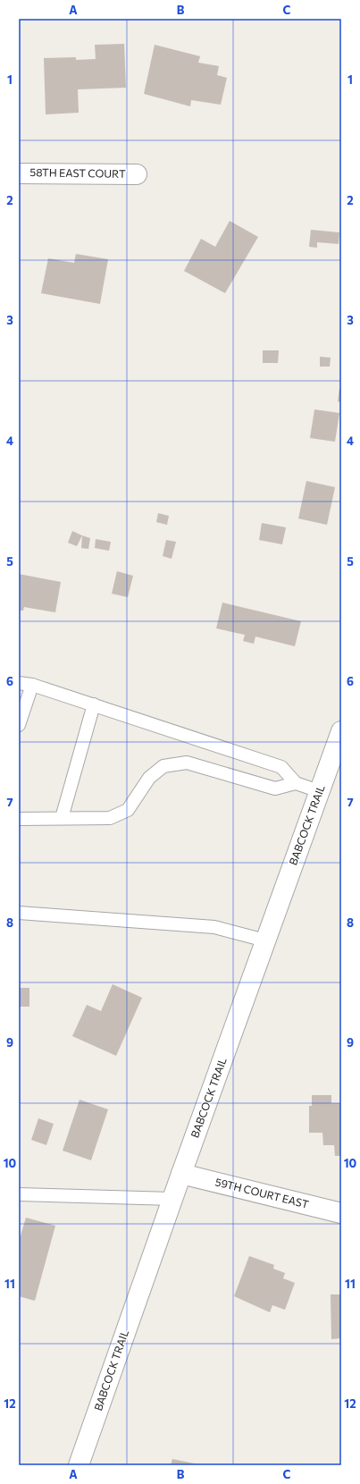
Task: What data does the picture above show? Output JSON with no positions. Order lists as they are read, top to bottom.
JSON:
{
  "streets": {
    "street": ["58TH EAST COURT", "BABCOCK TRAIL", "59TH COURT EAST"]
  },
  "crossings": [
    ["BABCOCK TRAIL", "59TH COURT EAST"]
  ],
  "grid": {
    "columns": ["A", "B", "C"],
    "rows": [
      "1",
      "2",
      "3",
      "4",
      "5",
      "6",
      "7",
      "8",
      "9",
      "10",
      "11",
      "12"
    ]
  }
}
